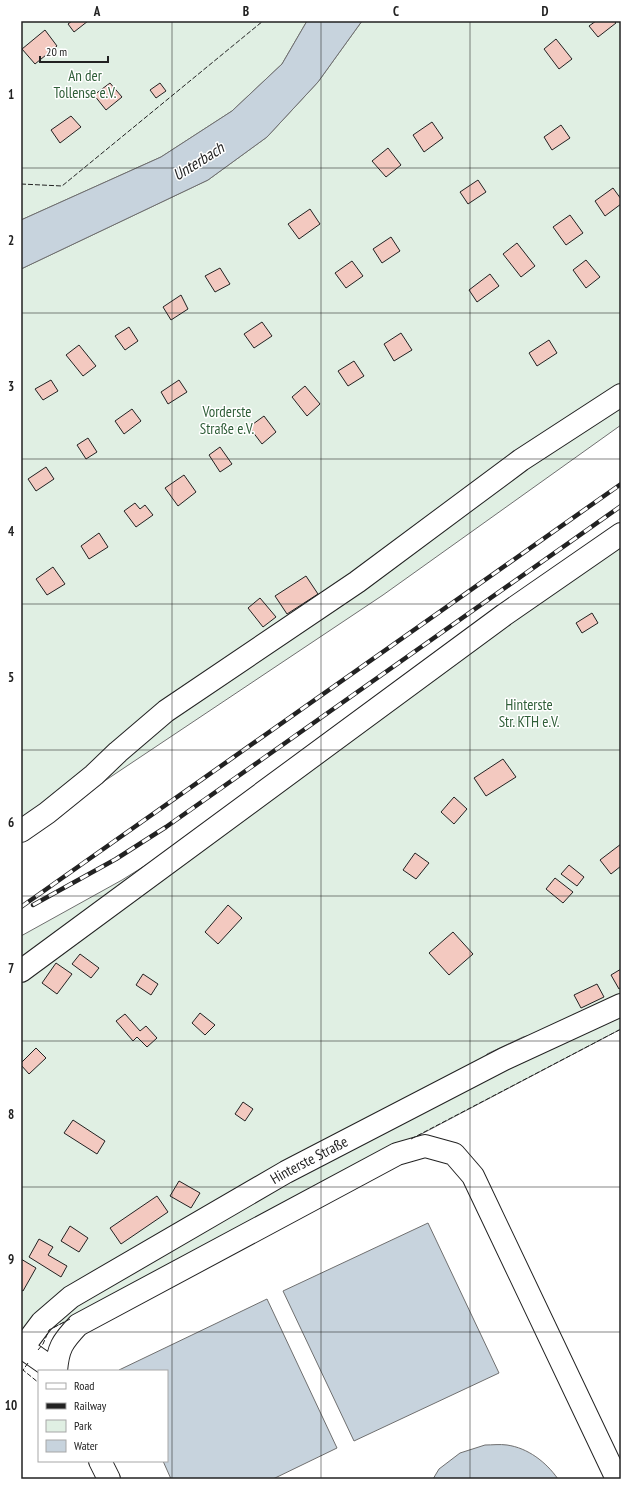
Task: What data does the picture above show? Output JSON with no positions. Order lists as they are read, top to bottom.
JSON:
{
  "streets": {
    "lane": ["Hinterste Straße"]
  },
  "water": ["Unterbach"],
  "parks": ["An der Tollense e.V.", "Vorderste Straße e.V.", "Hinterste Str. KTH e.V."],
  "legend": [
    "Road",
    "Railway",
    "Park",
    "Water"
  ],
  "scale_bar": "20 m",
  "grid": {
    "columns": [
      "A",
      "B",
      "C",
      "D"
    ],
    "rows": [
      "1",
      "2",
      "3",
      "4",
      "5",
      "6",
      "7",
      "8",
      "9",
      "10"
    ]
  }
}
